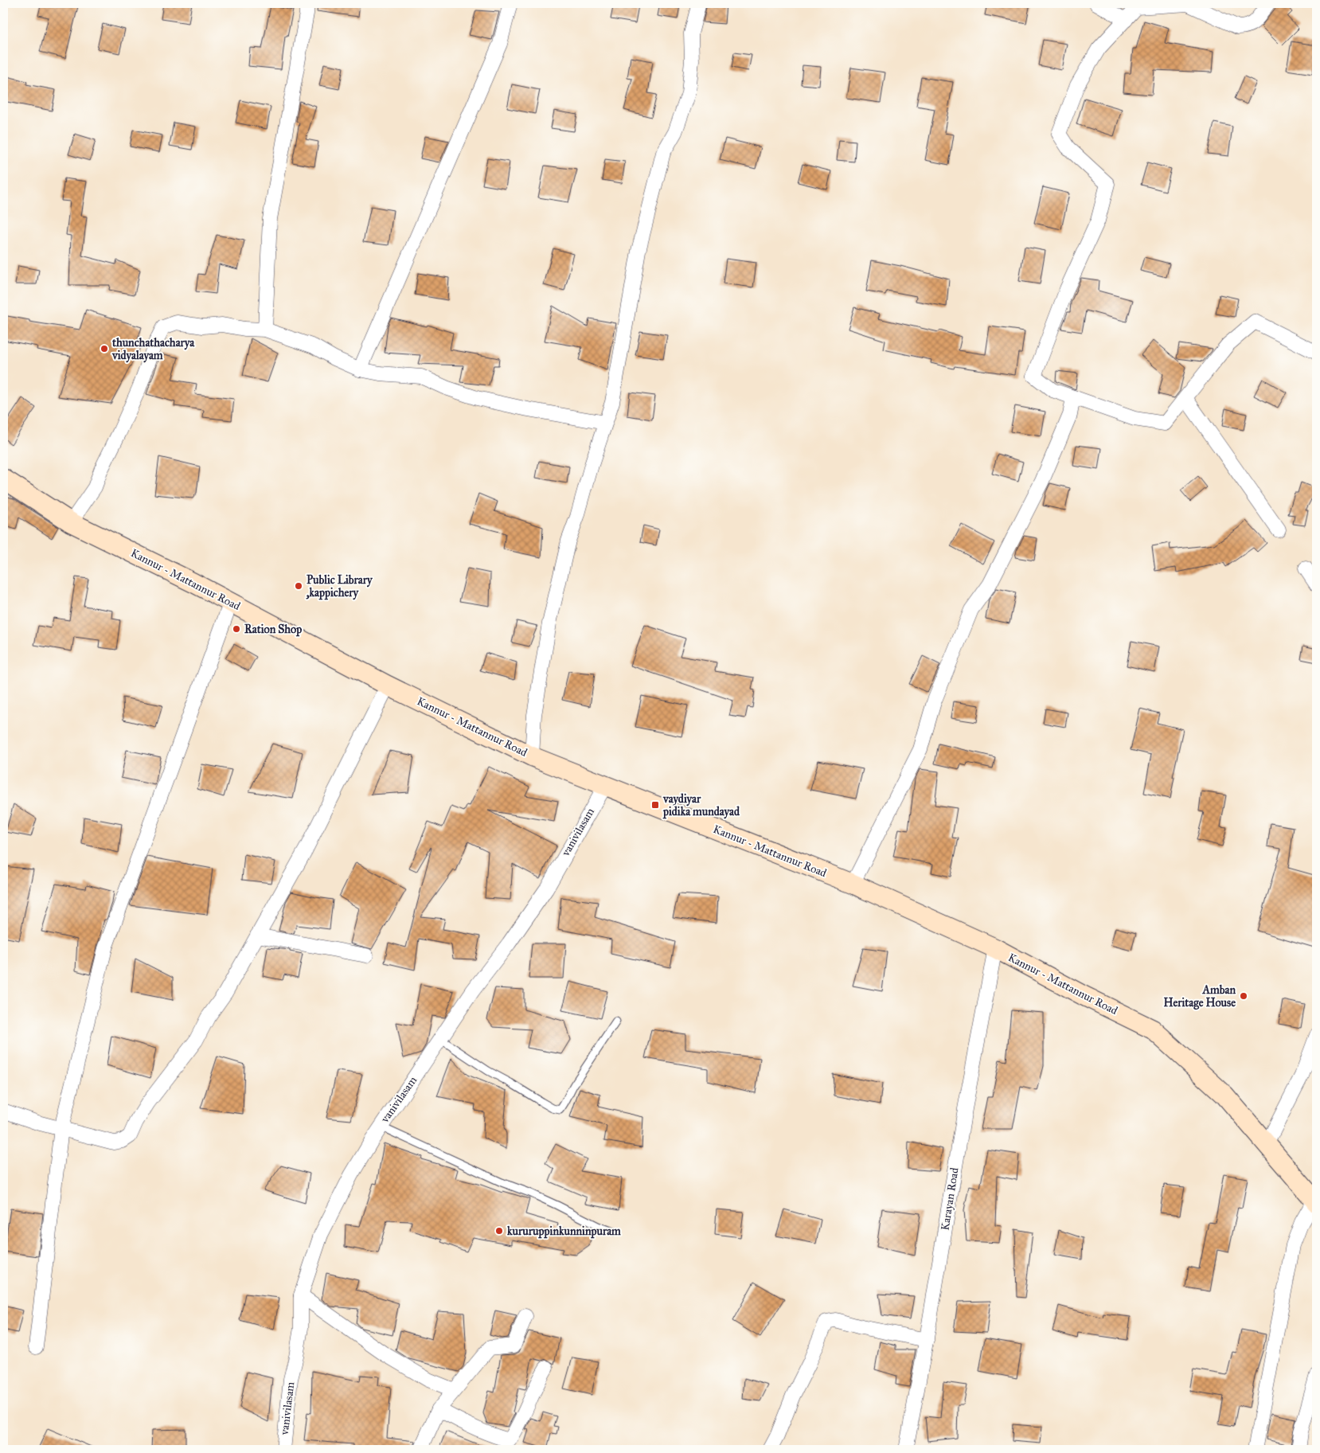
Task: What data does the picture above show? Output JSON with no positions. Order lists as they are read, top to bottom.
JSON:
{
  "streets": {
    "main road": ["Kannur - Mattannur Road"],
    "street": ["vanivilasam", "Karayan Road"]
  },
  "crossings": [
    ["Kannur - Mattannur Road", "vanivilasam"],
    ["Kannur - Mattannur Road", "Karayan Road"]
  ],
  "places": {
    "other": [
      "thunchathacharya vidyalayam",
      "Public Library ,kappichery",
      "Ration Shop",
      "Amban Heritage House",
      "kururuppinkunninpuram"
    ],
    "transit": ["vaydiyar pidika mundayad"]
  }
}
